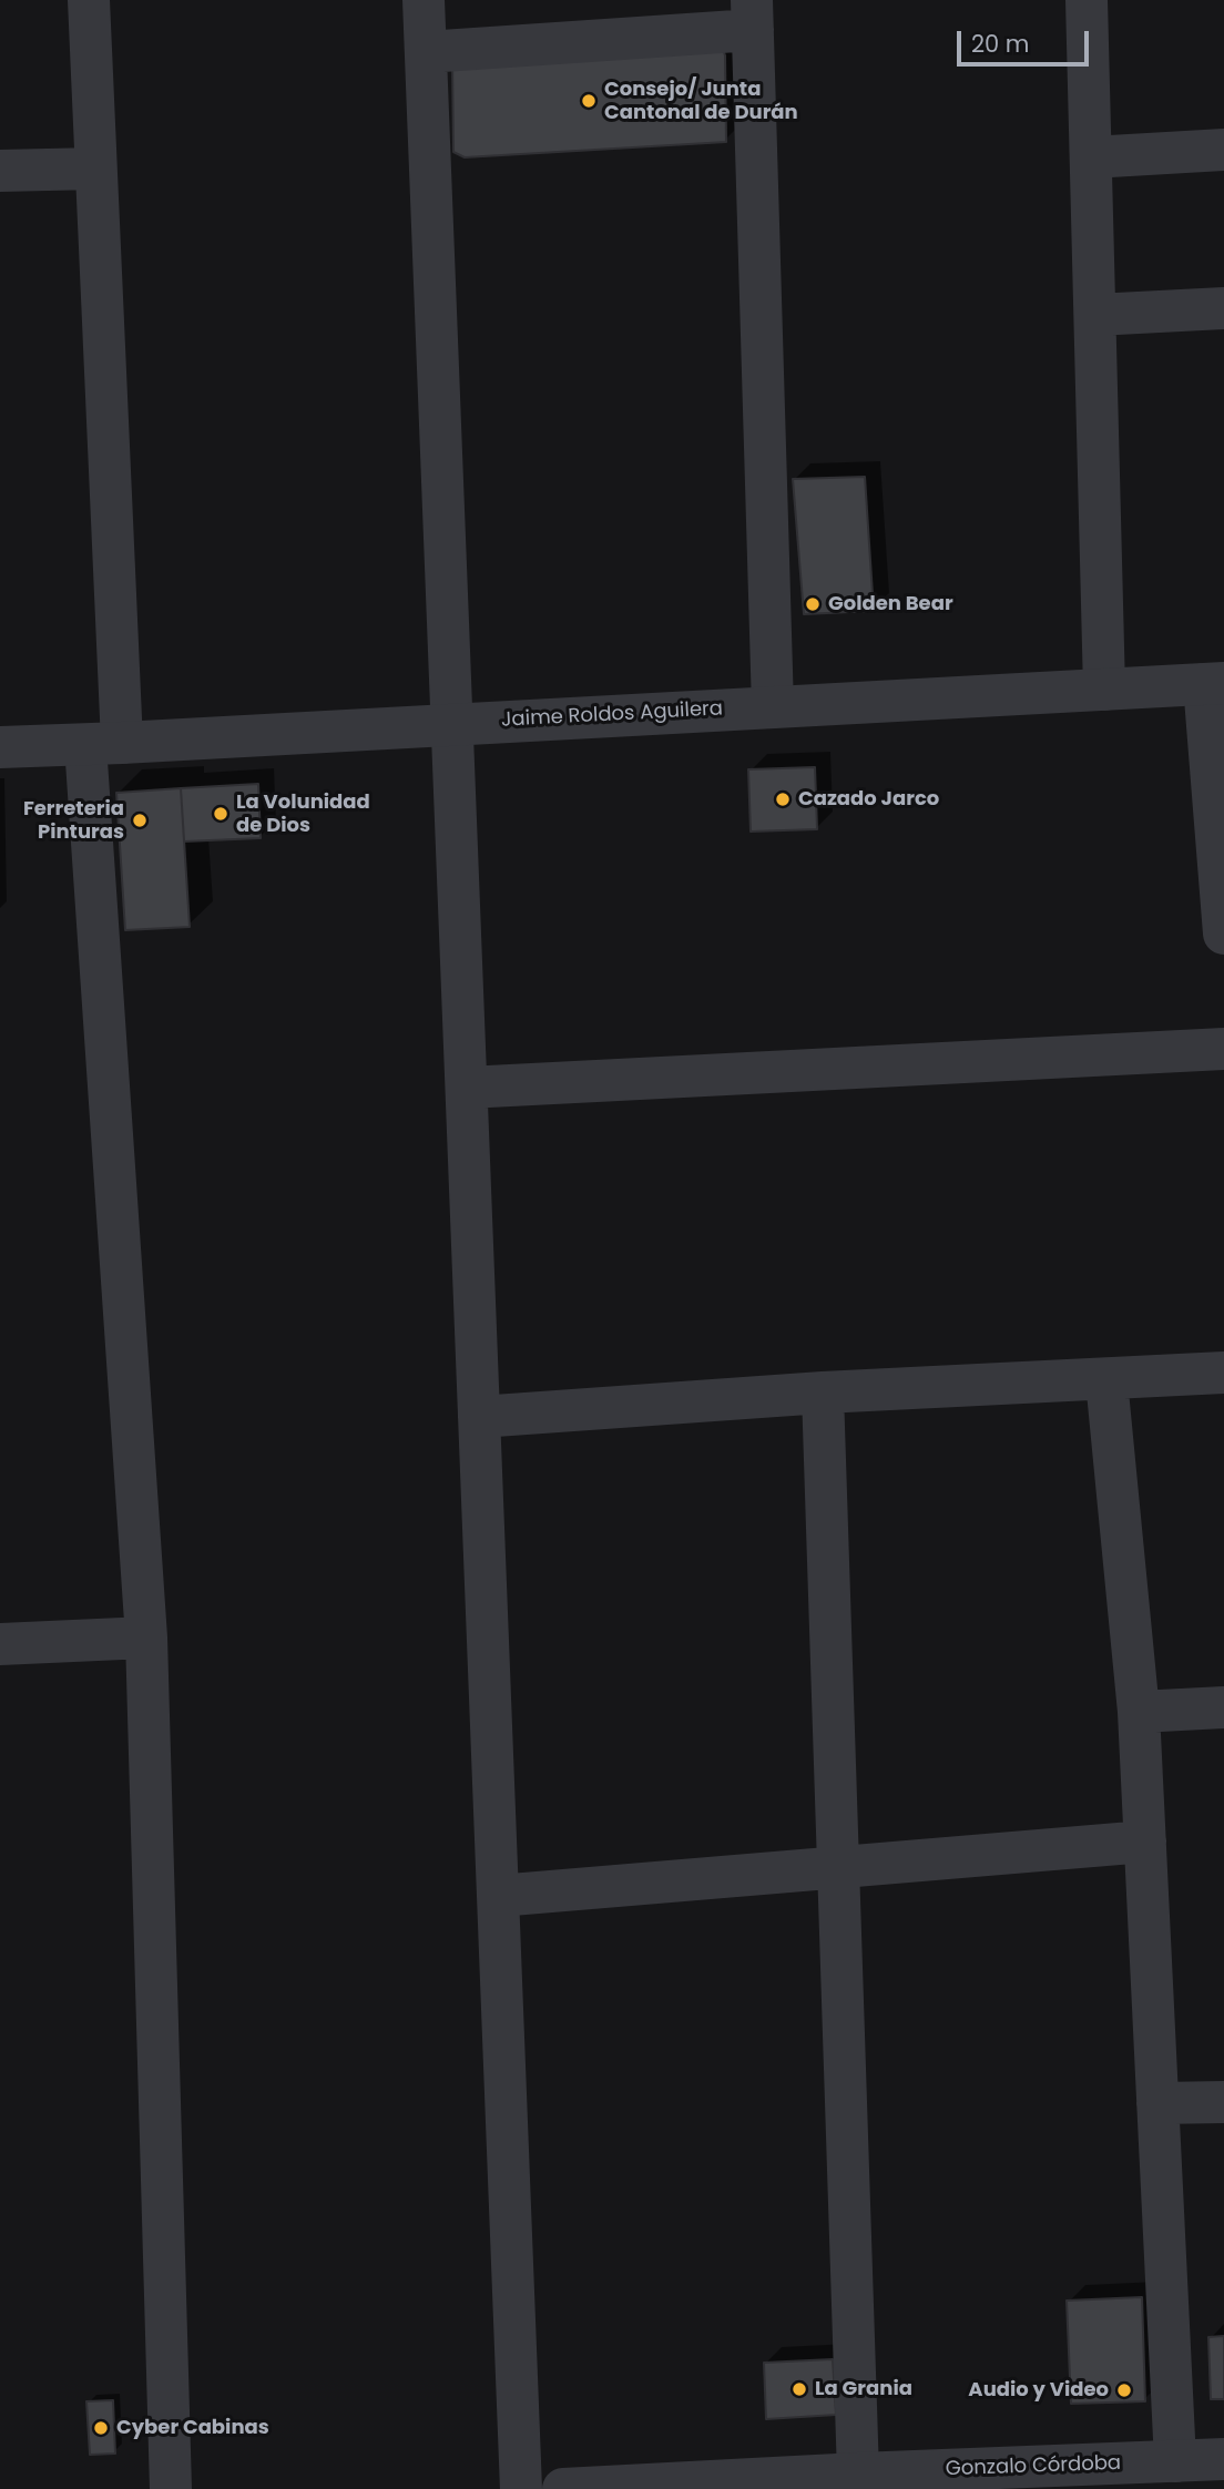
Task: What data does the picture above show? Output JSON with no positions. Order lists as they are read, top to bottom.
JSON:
{
  "streets": {
    "street": ["Jaime Roldos Aguilera", "Gonzalo Córdoba"]
  },
  "places": [
    "Consejo/ Junta Cantonal de Durán",
    "Golden Bear",
    "Cazado Jarco",
    "La Volunidad de Dios",
    "Ferreteria Pinturas",
    "La Grania",
    "Audio y Video",
    "Cyber Cabinas"
  ],
  "scale_bar": "20 m"
}
